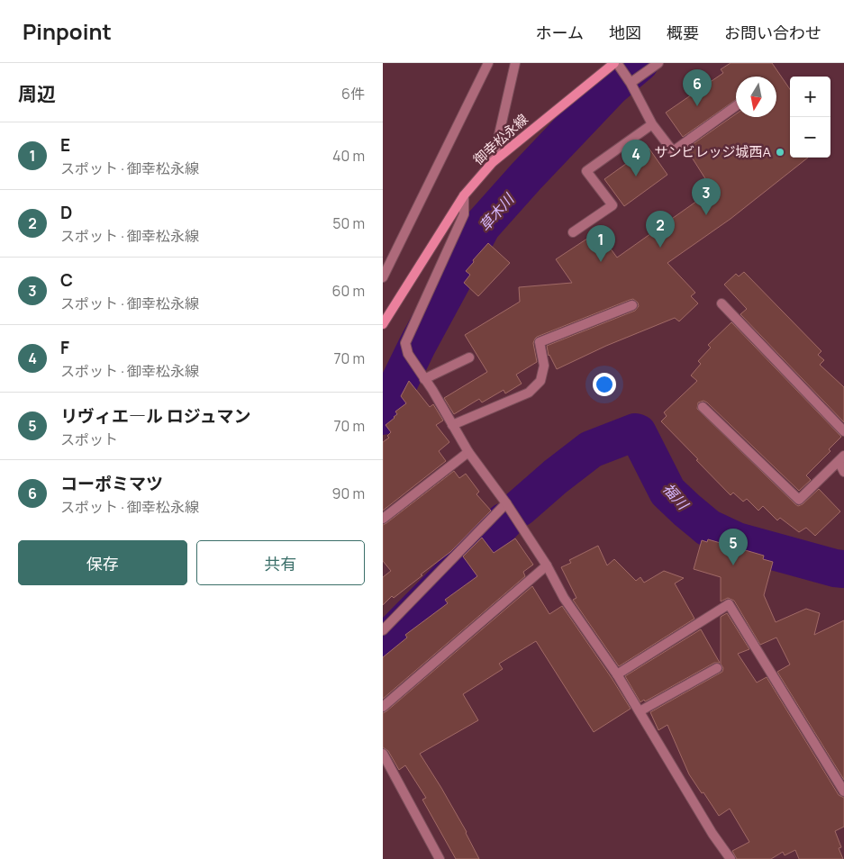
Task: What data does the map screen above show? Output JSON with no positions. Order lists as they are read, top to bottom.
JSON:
{
  "streets": {
    "main road": ["御幸松永線"]
  },
  "water": ["草木川", "福川"],
  "places": ["サンビレッジ城西A"],
  "north": "bottom",
  "page": {
    "header": "Pinpoint",
    "nav": [
      "ホーム",
      "地図",
      "概要",
      "お問い合わせ"
    ],
    "heading": ["周辺", "6件"],
    "pins": [
      "6",
      "4",
      "3",
      "2",
      "1",
      "5"
    ],
    "map_buttons": ["+", "−"],
    "list": [
      {
        "mark": "1",
        "name": "E",
        "note": "スポット · 御幸松永線",
        "value": "40 m"
      },
      {
        "mark": "2",
        "name": "D",
        "note": "スポット · 御幸松永線",
        "value": "50 m"
      },
      {
        "mark": "3",
        "name": "C",
        "note": "スポット · 御幸松永線",
        "value": "60 m"
      },
      {
        "mark": "4",
        "name": "F",
        "note": "スポット · 御幸松永線",
        "value": "70 m"
      },
      {
        "mark": "5",
        "name": "リヴィエ―ル ロジュマン",
        "note": "スポット",
        "value": "70 m"
      },
      {
        "mark": "6",
        "name": "コーポミマツ",
        "note": "スポット · 御幸松永線",
        "value": "90 m"
      }
    ],
    "buttons": ["保存", "共有"]
  }
}
